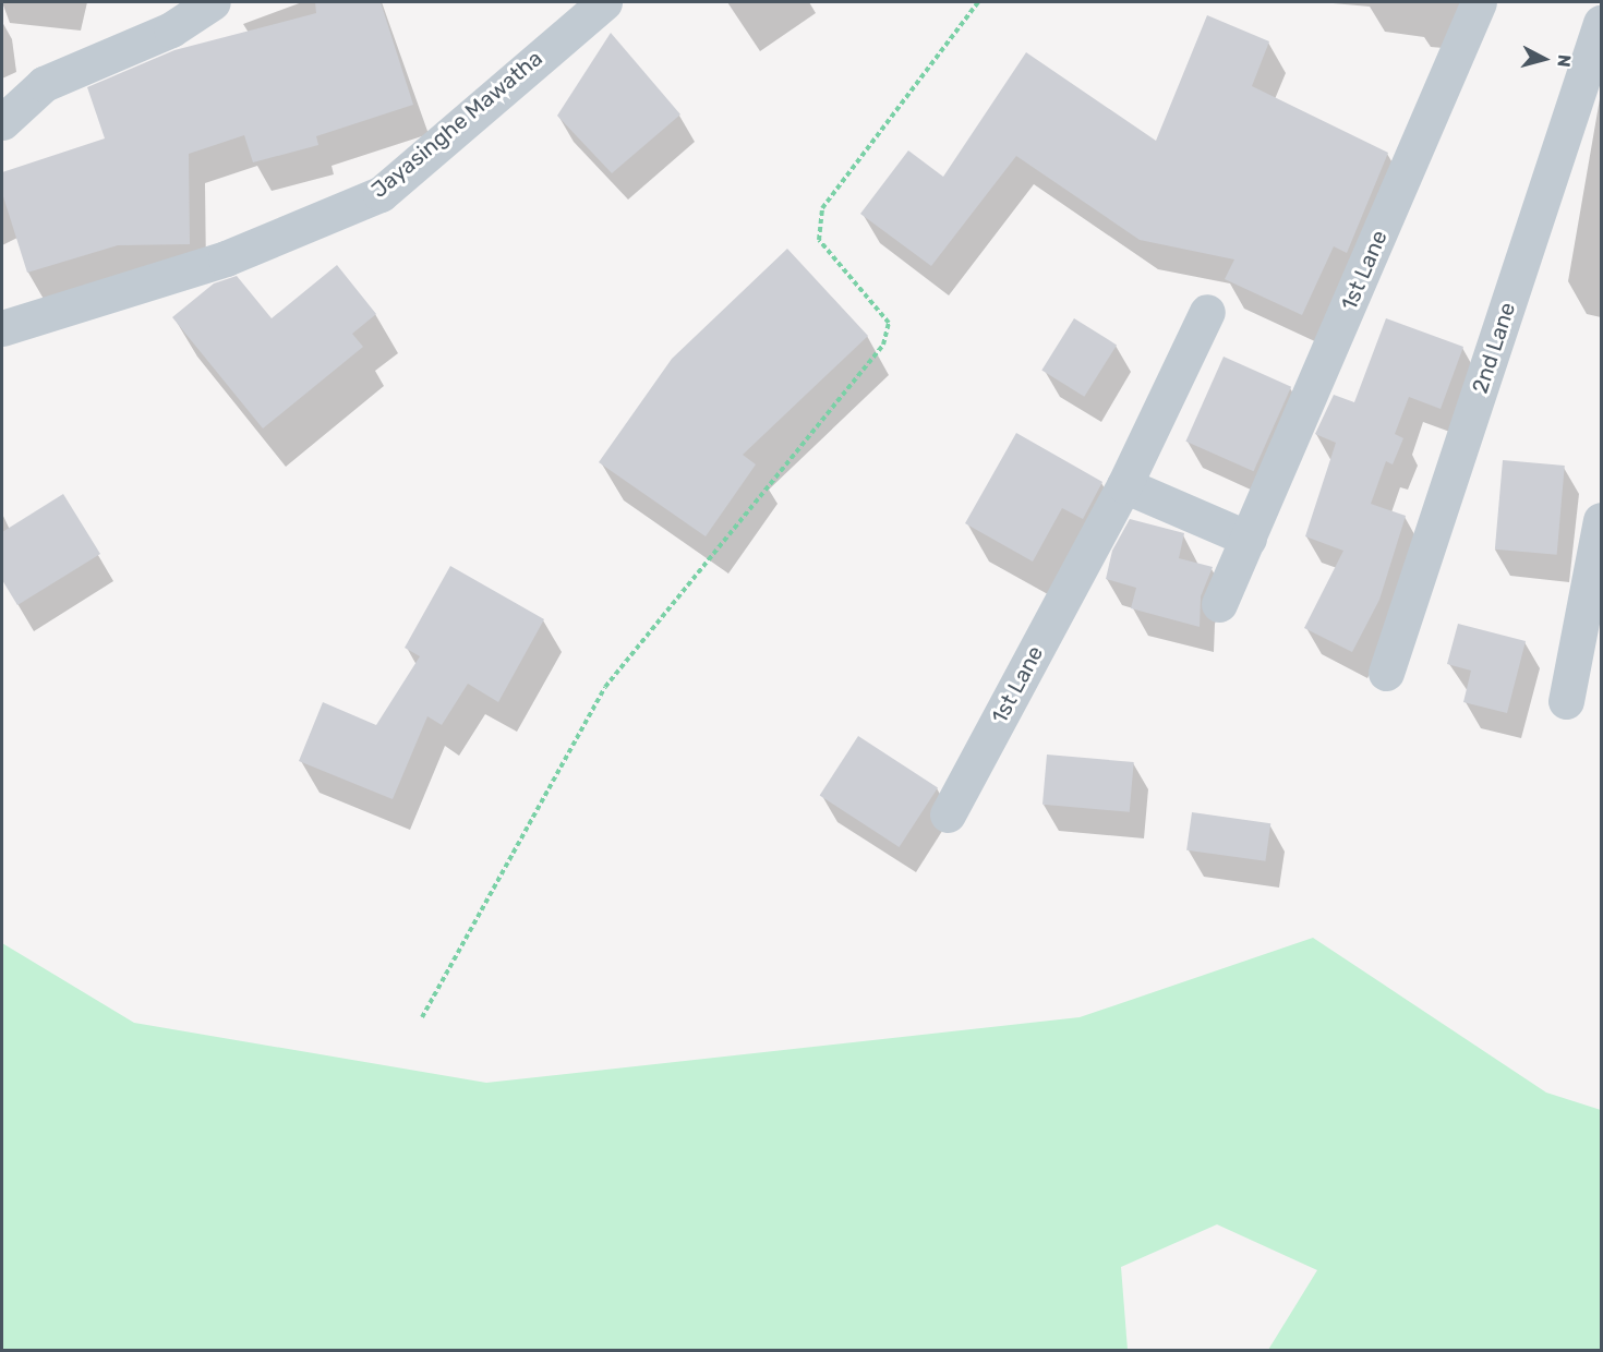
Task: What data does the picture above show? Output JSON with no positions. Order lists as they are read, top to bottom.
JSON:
{
  "streets": {
    "street": ["Jayasinghe Mawatha", "1st Lane", "2nd Lane"]
  },
  "north": "right"
}
